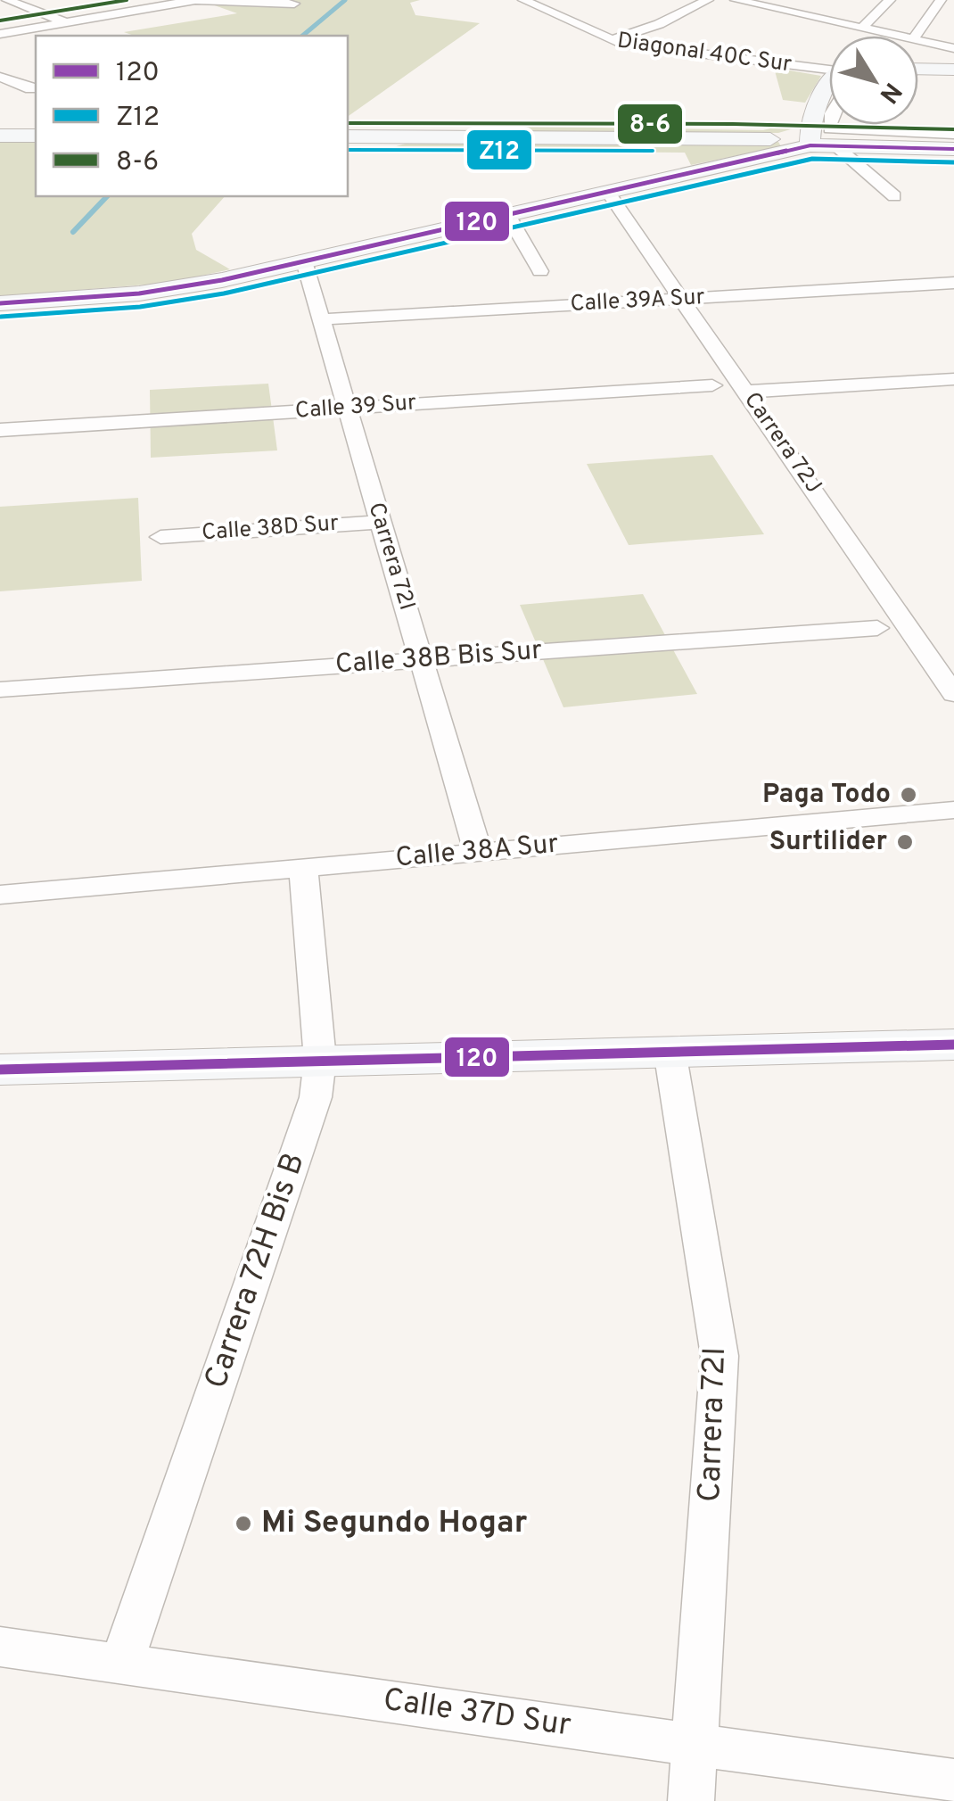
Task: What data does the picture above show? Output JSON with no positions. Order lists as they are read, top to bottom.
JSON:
{
  "streets": {
    "street": [
      "Diagonal 40C Sur",
      "Calle 39A Sur",
      "Calle 39 Sur",
      "Carrera 72J",
      "Calle 38D Sur",
      "Carrera 72I",
      "Calle 38B Bis Sur",
      "Calle 38A Sur",
      "Carrera 72H Bis B",
      "Calle 37D Sur"
    ]
  },
  "crossings": [
    ["Calle 39A Sur", "Carrera 72J"],
    ["Calle 39A Sur", "Carrera 72I"],
    ["Calle 39 Sur", "Carrera 72I"],
    ["Calle 38D Sur", "Carrera 72I"],
    ["Carrera 72I", "Calle 38B Bis Sur"],
    ["Carrera 72I", "Calle 38A Sur"],
    ["Carrera 72I", "Calle 37D Sur"],
    ["Calle 38A Sur", "Carrera 72H Bis B"],
    ["Carrera 72H Bis B", "Calle 37D Sur"]
  ],
  "places": ["Paga Todo", "Surtilider", "Mi Segundo Hogar"],
  "lines": ["transit line 8-6", "transit line 120", "transit line Z12"],
  "legend": ["120", "Z12", "8-6"],
  "north": "bottom right"
}
